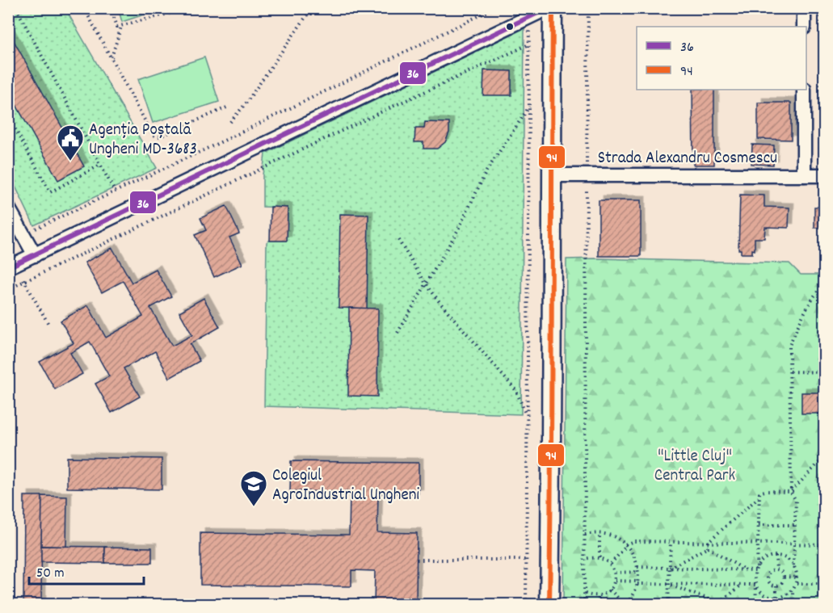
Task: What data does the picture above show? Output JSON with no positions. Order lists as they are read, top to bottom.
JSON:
{
  "streets": {
    "street": ["Strada Alexandru Cosmescu"]
  },
  "parks": ["\"Little Cluj\" Central Park"],
  "places": {
    "public building": ["Agenția Poștală Ungheni MD-3683"],
    "school or university": ["Colegiul AgroIndustrial Ungheni"]
  },
  "lines": ["transit line 36", "transit line 94"],
  "legend": ["36", "94"],
  "scale_bar": "50 m"
}
